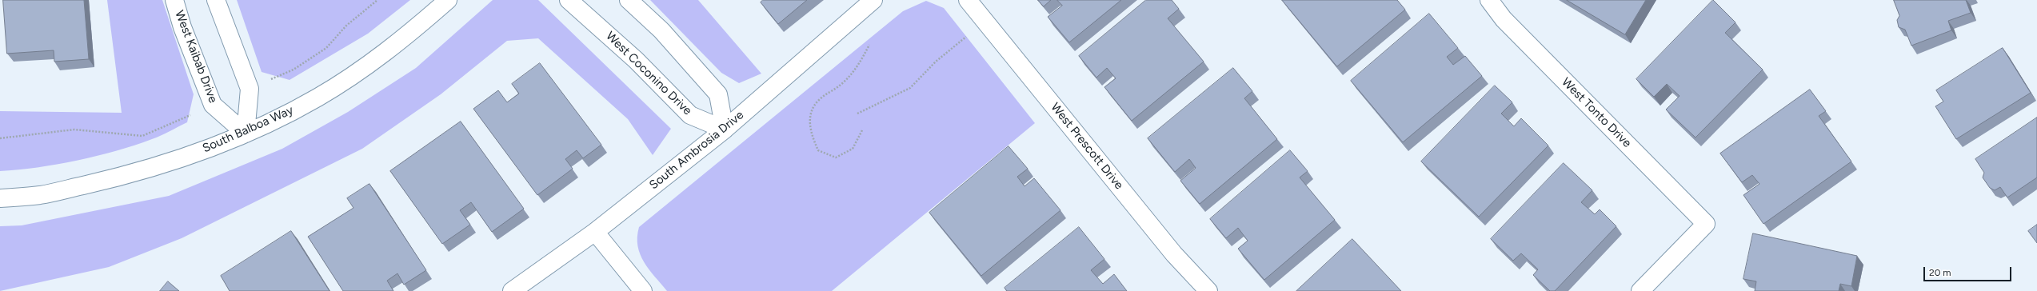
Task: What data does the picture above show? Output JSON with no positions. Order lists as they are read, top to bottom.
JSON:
{
  "streets": {
    "street": [
      "West Kaibab Drive",
      "West Coconino Drive",
      "West Tonto Drive",
      "South Balboa Way",
      "West Prescott Drive",
      "South Ambrosia Drive"
    ]
  },
  "crossings": [
    ["West Kaibab Drive", "South Balboa Way"],
    ["West Coconino Drive", "South Ambrosia Drive"]
  ],
  "scale_bar": "20 m"
}
